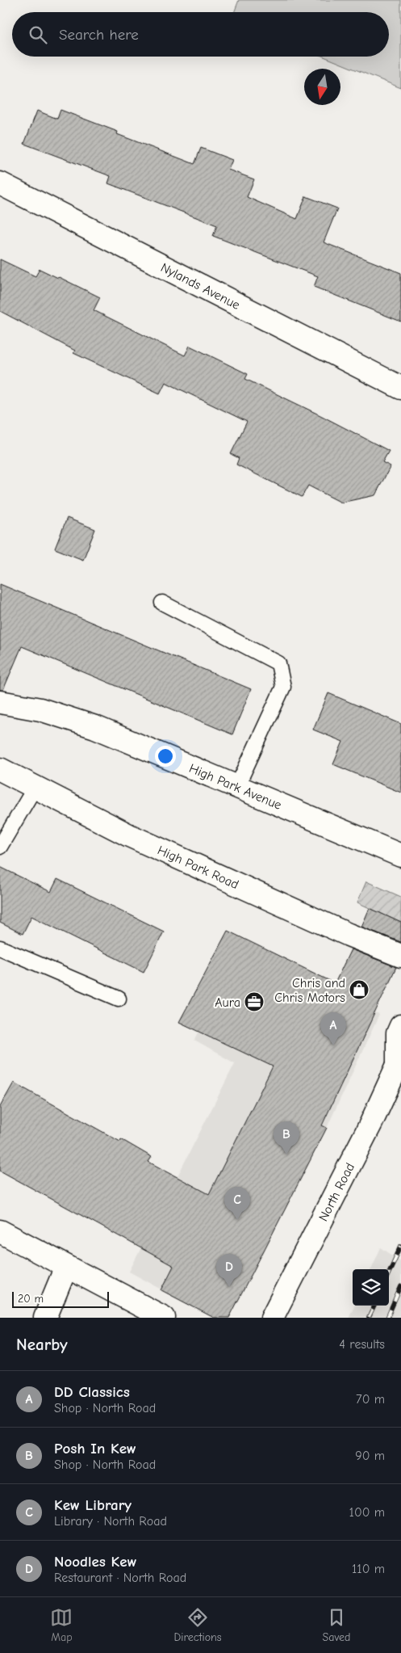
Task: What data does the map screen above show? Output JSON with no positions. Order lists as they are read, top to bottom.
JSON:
{
  "streets": {
    "street": [
      "Nylands Avenue",
      "High Park Avenue",
      "High Park Road",
      "North Road"
    ]
  },
  "places": {
    "shop": ["Chris and Chris Motors"],
    "office": ["Aura"]
  },
  "scale_bar": "20 m",
  "north": "bottom",
  "page": {
    "search": "Search here",
    "pins": [
      "A",
      "B",
      "C",
      "D"
    ],
    "scale": "20 m",
    "heading": ["Nearby", "4 results"],
    "list": [
      {
        "mark": "A",
        "name": "DD Classics",
        "note": "Shop · North Road",
        "value": "70 m"
      },
      {
        "mark": "B",
        "name": "Posh In Kew",
        "note": "Shop · North Road",
        "value": "90 m"
      },
      {
        "mark": "C",
        "name": "Kew Library",
        "note": "Library · North Road",
        "value": "100 m"
      },
      {
        "mark": "D",
        "name": "Noodles Kew",
        "note": "Restaurant · North Road",
        "value": "110 m"
      }
    ],
    "nav": ["Map", "Directions", "Saved"]
  }
}
